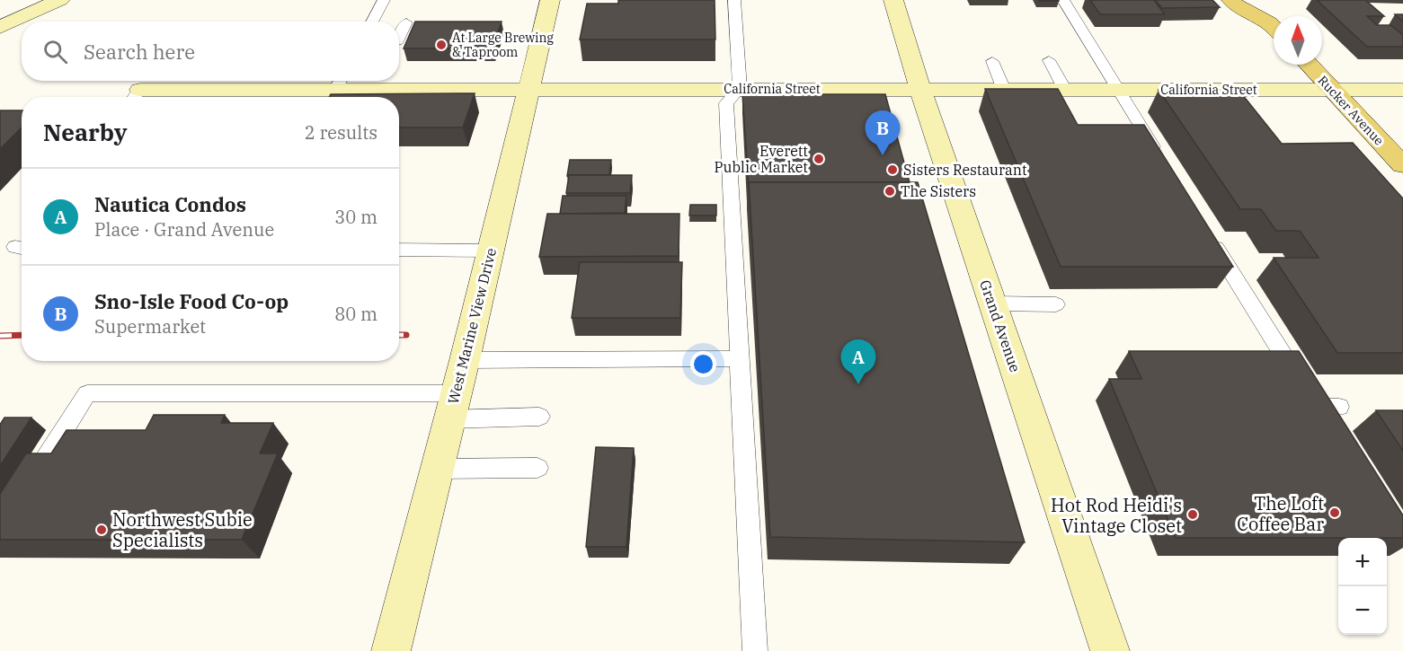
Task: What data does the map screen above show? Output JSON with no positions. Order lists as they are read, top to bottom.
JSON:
{
  "streets": {
    "main road": ["Rucker Avenue"],
    "street": ["California Street", "West Marine View Drive", "Grand Avenue"]
  },
  "crossings": [
    ["California Street", "Rucker Avenue"],
    ["California Street", "West Marine View Drive"],
    ["California Street", "Grand Avenue"]
  ],
  "places": [
    "At Large Brewing & Taproom",
    "Everett Public Market",
    "Sisters Restaurant",
    "The Sisters",
    "The Loft Coffee Bar",
    "Hot Rod Heidi's Vintage Closet",
    "Northwest Subie Specialists"
  ],
  "north": "top",
  "page": {
    "search": "Search here",
    "heading": ["Nearby", "2 results"],
    "pins": ["B", "A"],
    "list": [
      {
        "mark": "A",
        "name": "Nautica Condos",
        "note": "Place · Grand Avenue",
        "value": "30 m"
      },
      {
        "mark": "B",
        "name": "Sno-Isle Food Co-op",
        "note": "Supermarket",
        "value": "80 m"
      }
    ],
    "map_buttons": ["+", "−"]
  }
}
